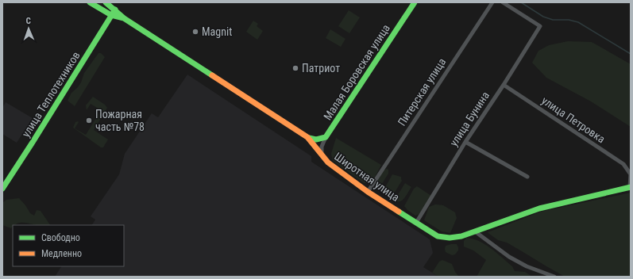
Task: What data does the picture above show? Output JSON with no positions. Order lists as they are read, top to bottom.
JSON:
{
  "streets": {
    "street": [
      "Малая Боровская улица",
      "Питерская улица",
      "улица Теплотехников",
      "улица Бунина",
      "улица Петровка",
      "Широтная улица"
    ]
  },
  "crossings": [
    ["Малая Боровская улица", "Широтная улица"],
    ["Питерская улица", "Широтная улица"],
    ["улица Теплотехников", "Широтная улица"],
    ["улица Бунина", "улица Петровка"],
    ["улица Бунина", "Широтная улица"]
  ],
  "places": ["Magnit", "Патриот", "Пожарная часть №78"],
  "legend": ["Свободно", "Медленно"],
  "north": "top"
}
